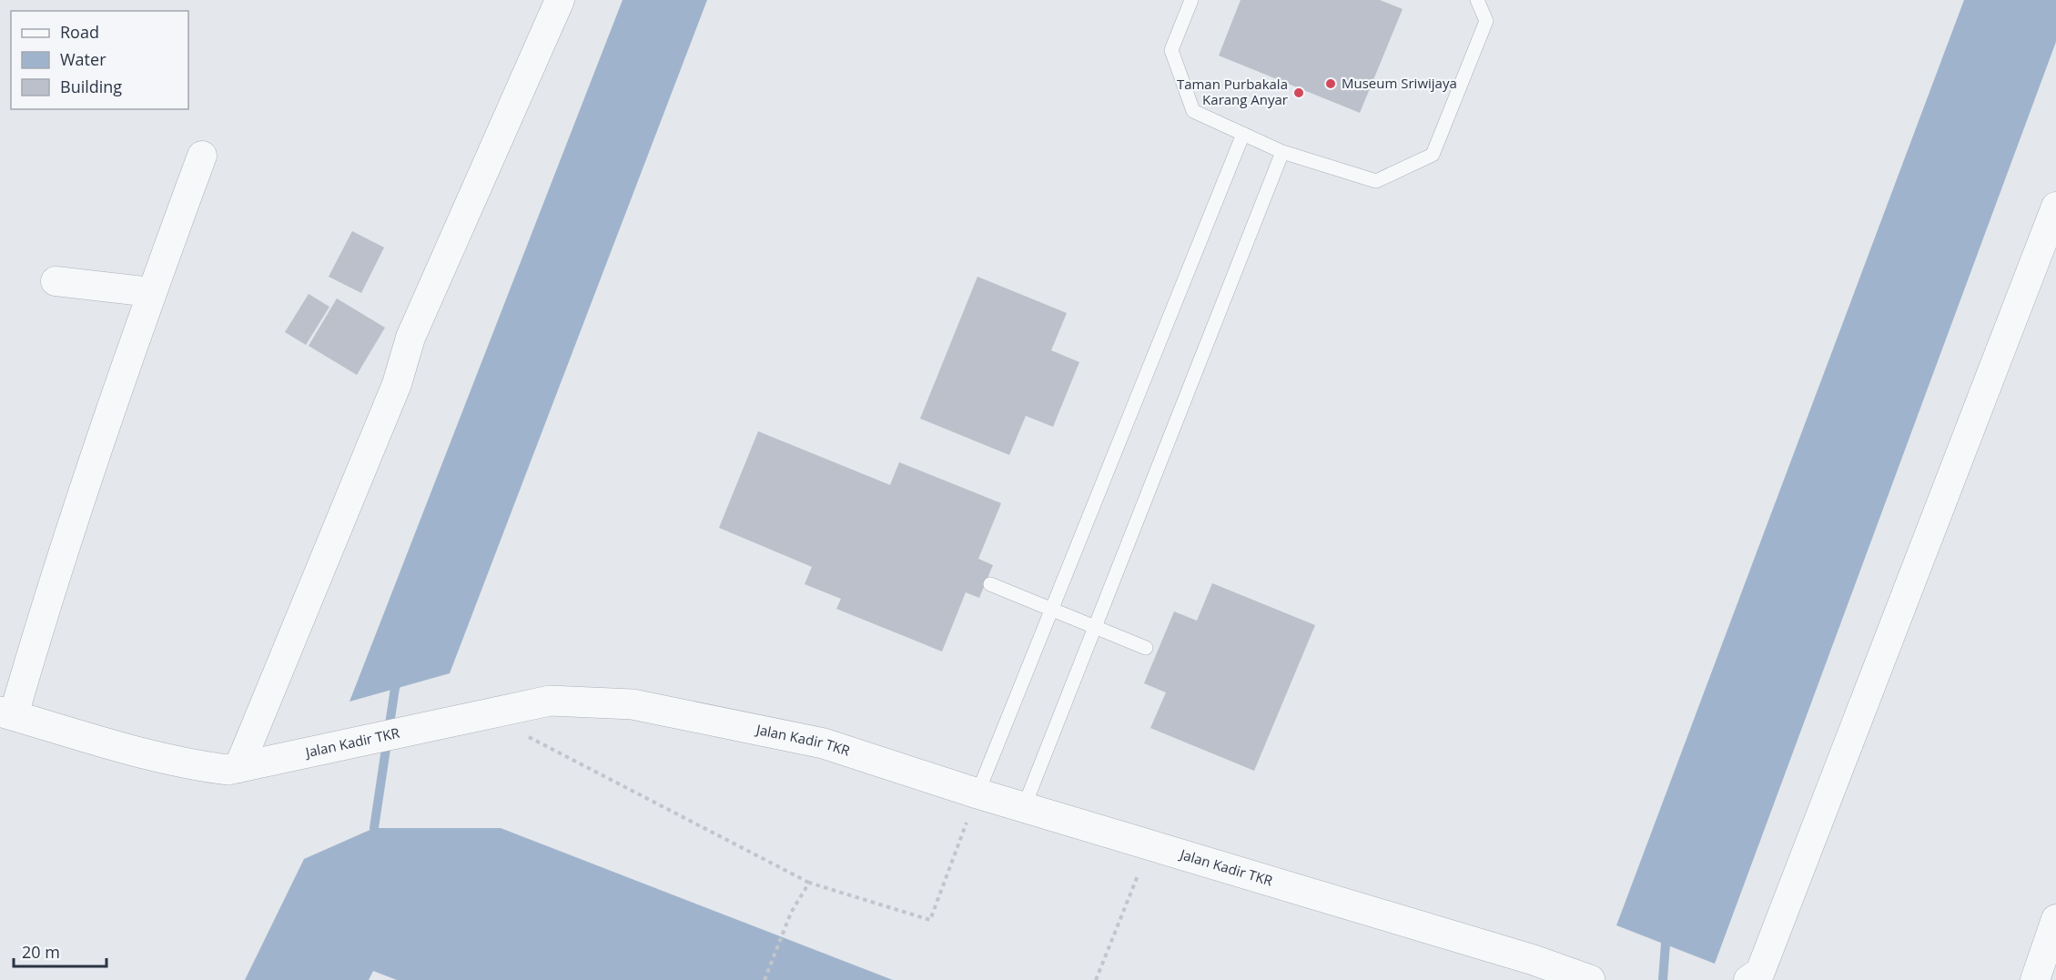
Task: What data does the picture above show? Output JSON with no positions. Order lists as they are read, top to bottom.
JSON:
{
  "streets": {
    "street": ["Jalan Kadir TKR"]
  },
  "places": ["Museum Sriwijaya", "Taman Purbakala Karang Anyar"],
  "legend": ["Road", "Water", "Building"],
  "scale_bar": "20 m"
}
